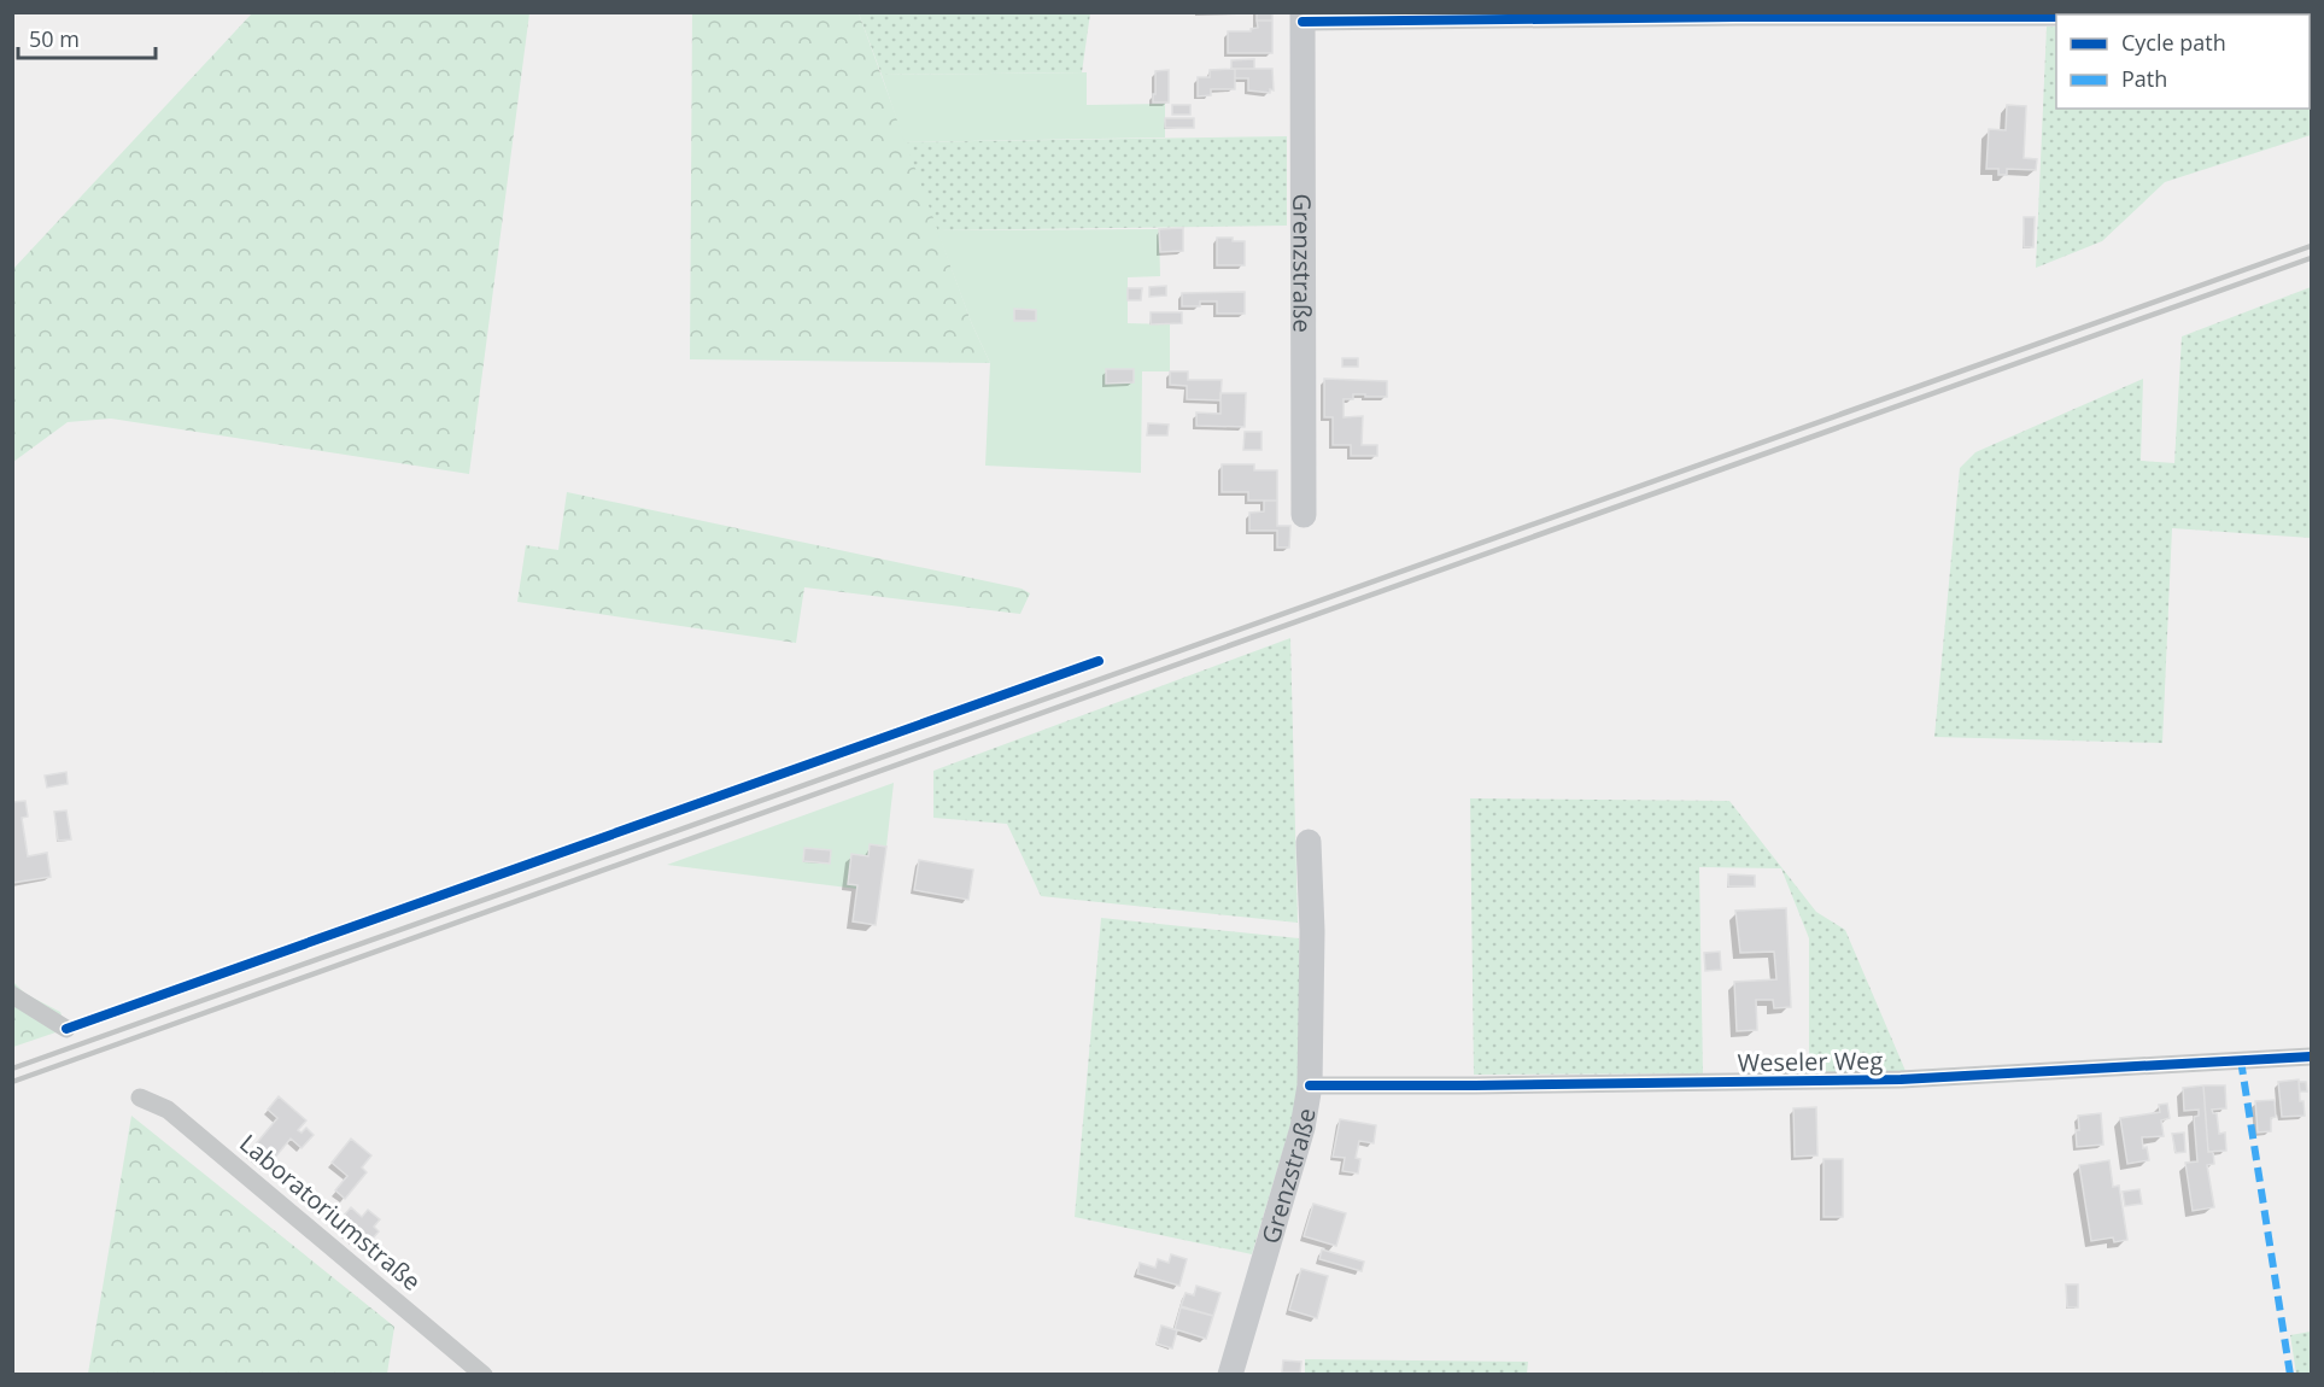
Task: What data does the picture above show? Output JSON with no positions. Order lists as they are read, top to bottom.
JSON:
{
  "streets": {
    "street": ["Grenzstraße", "Weseler Weg", "Laboratoriumstraße"]
  },
  "crossings": [
    ["Grenzstraße", "Weseler Weg"]
  ],
  "legend": ["Cycle path", "Path"],
  "scale_bar": "50 m"
}
